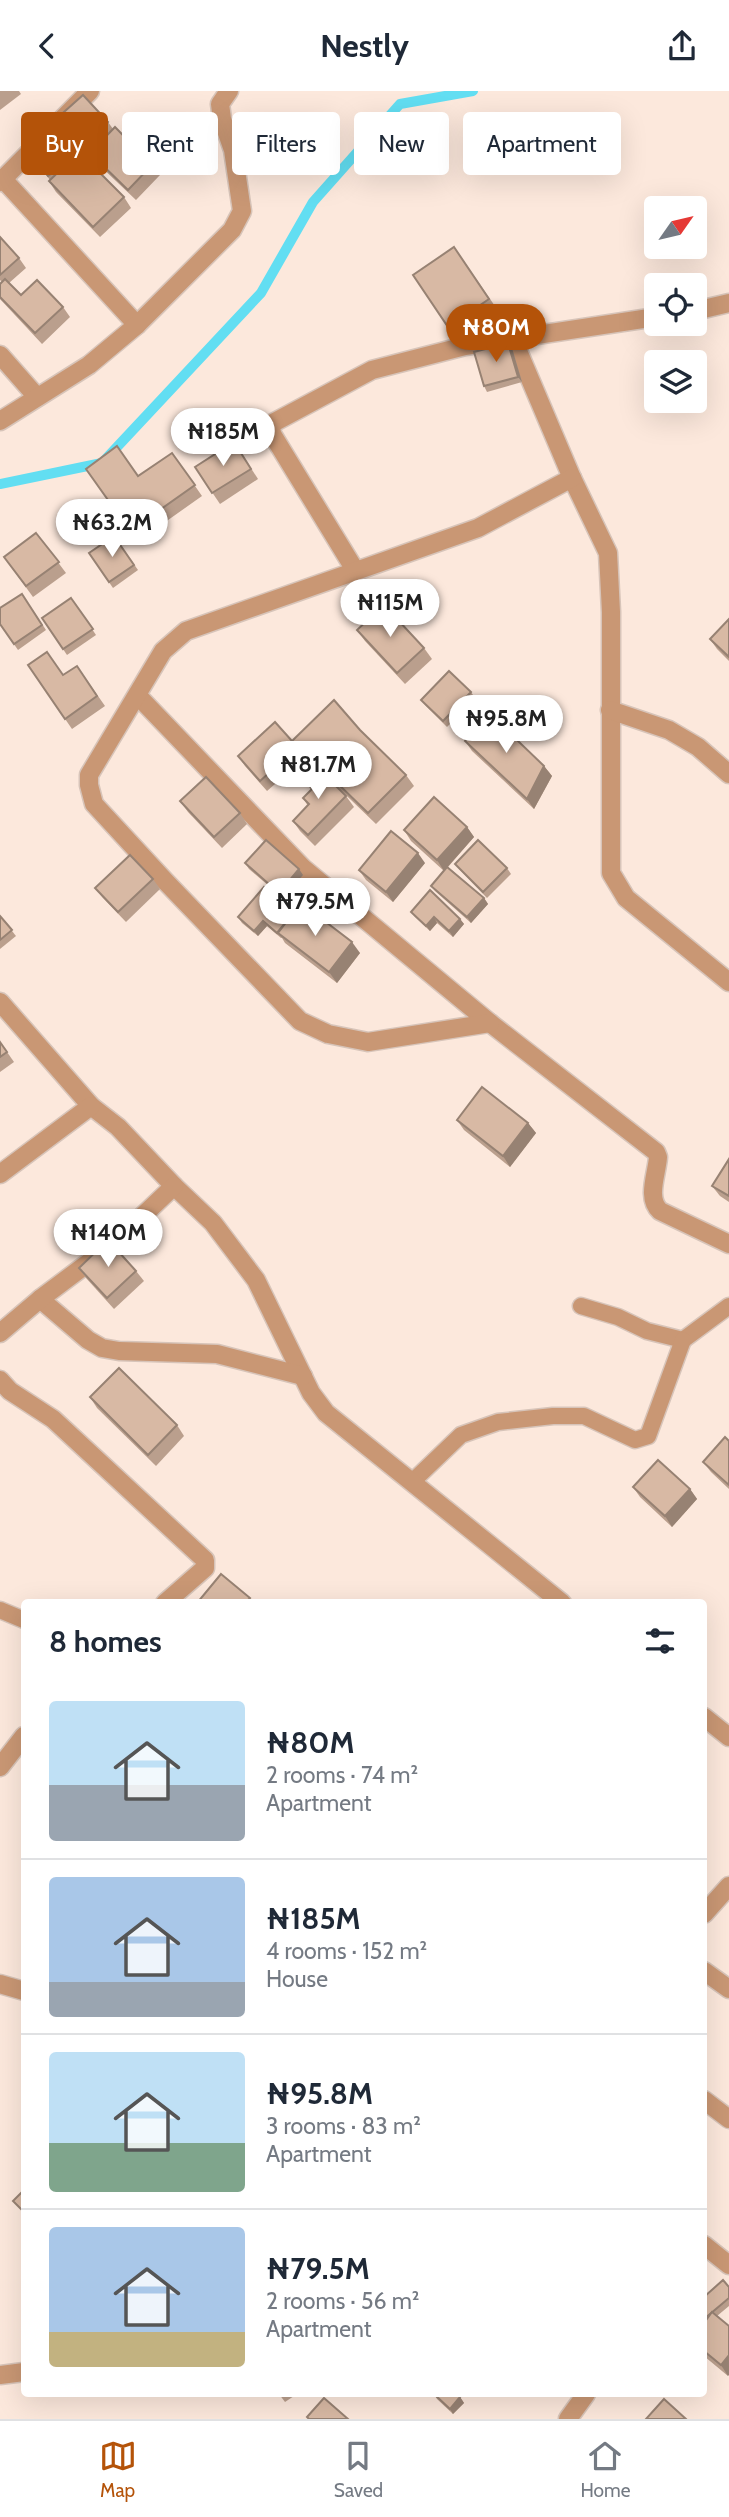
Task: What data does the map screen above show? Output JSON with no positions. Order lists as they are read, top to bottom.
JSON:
{
  "north": "top right",
  "page": {
    "header": "Nestly",
    "chip": [
      "Buy",
      "Rent",
      "Filters",
      "New",
      "Apartment"
    ],
    "price": [
      "₦80M",
      "₦185M",
      "₦63.2M",
      "₦115M",
      "₦95.8M",
      "₦81.7M",
      "₦79.5M",
      "₦140M"
    ],
    "heading": "8 homes",
    "list": [
      {
        "name": "₦80M",
        "note": "2 rooms · 74 m² · Apartment"
      },
      {
        "name": "₦185M",
        "note": "4 rooms · 152 m² · House"
      },
      {
        "name": "₦95.8M",
        "note": "3 rooms · 83 m² · Apartment"
      },
      {
        "name": "₦79.5M",
        "note": "2 rooms · 56 m² · Apartment"
      }
    ],
    "tabs": ["Map", "Saved", "Home"]
  }
}
